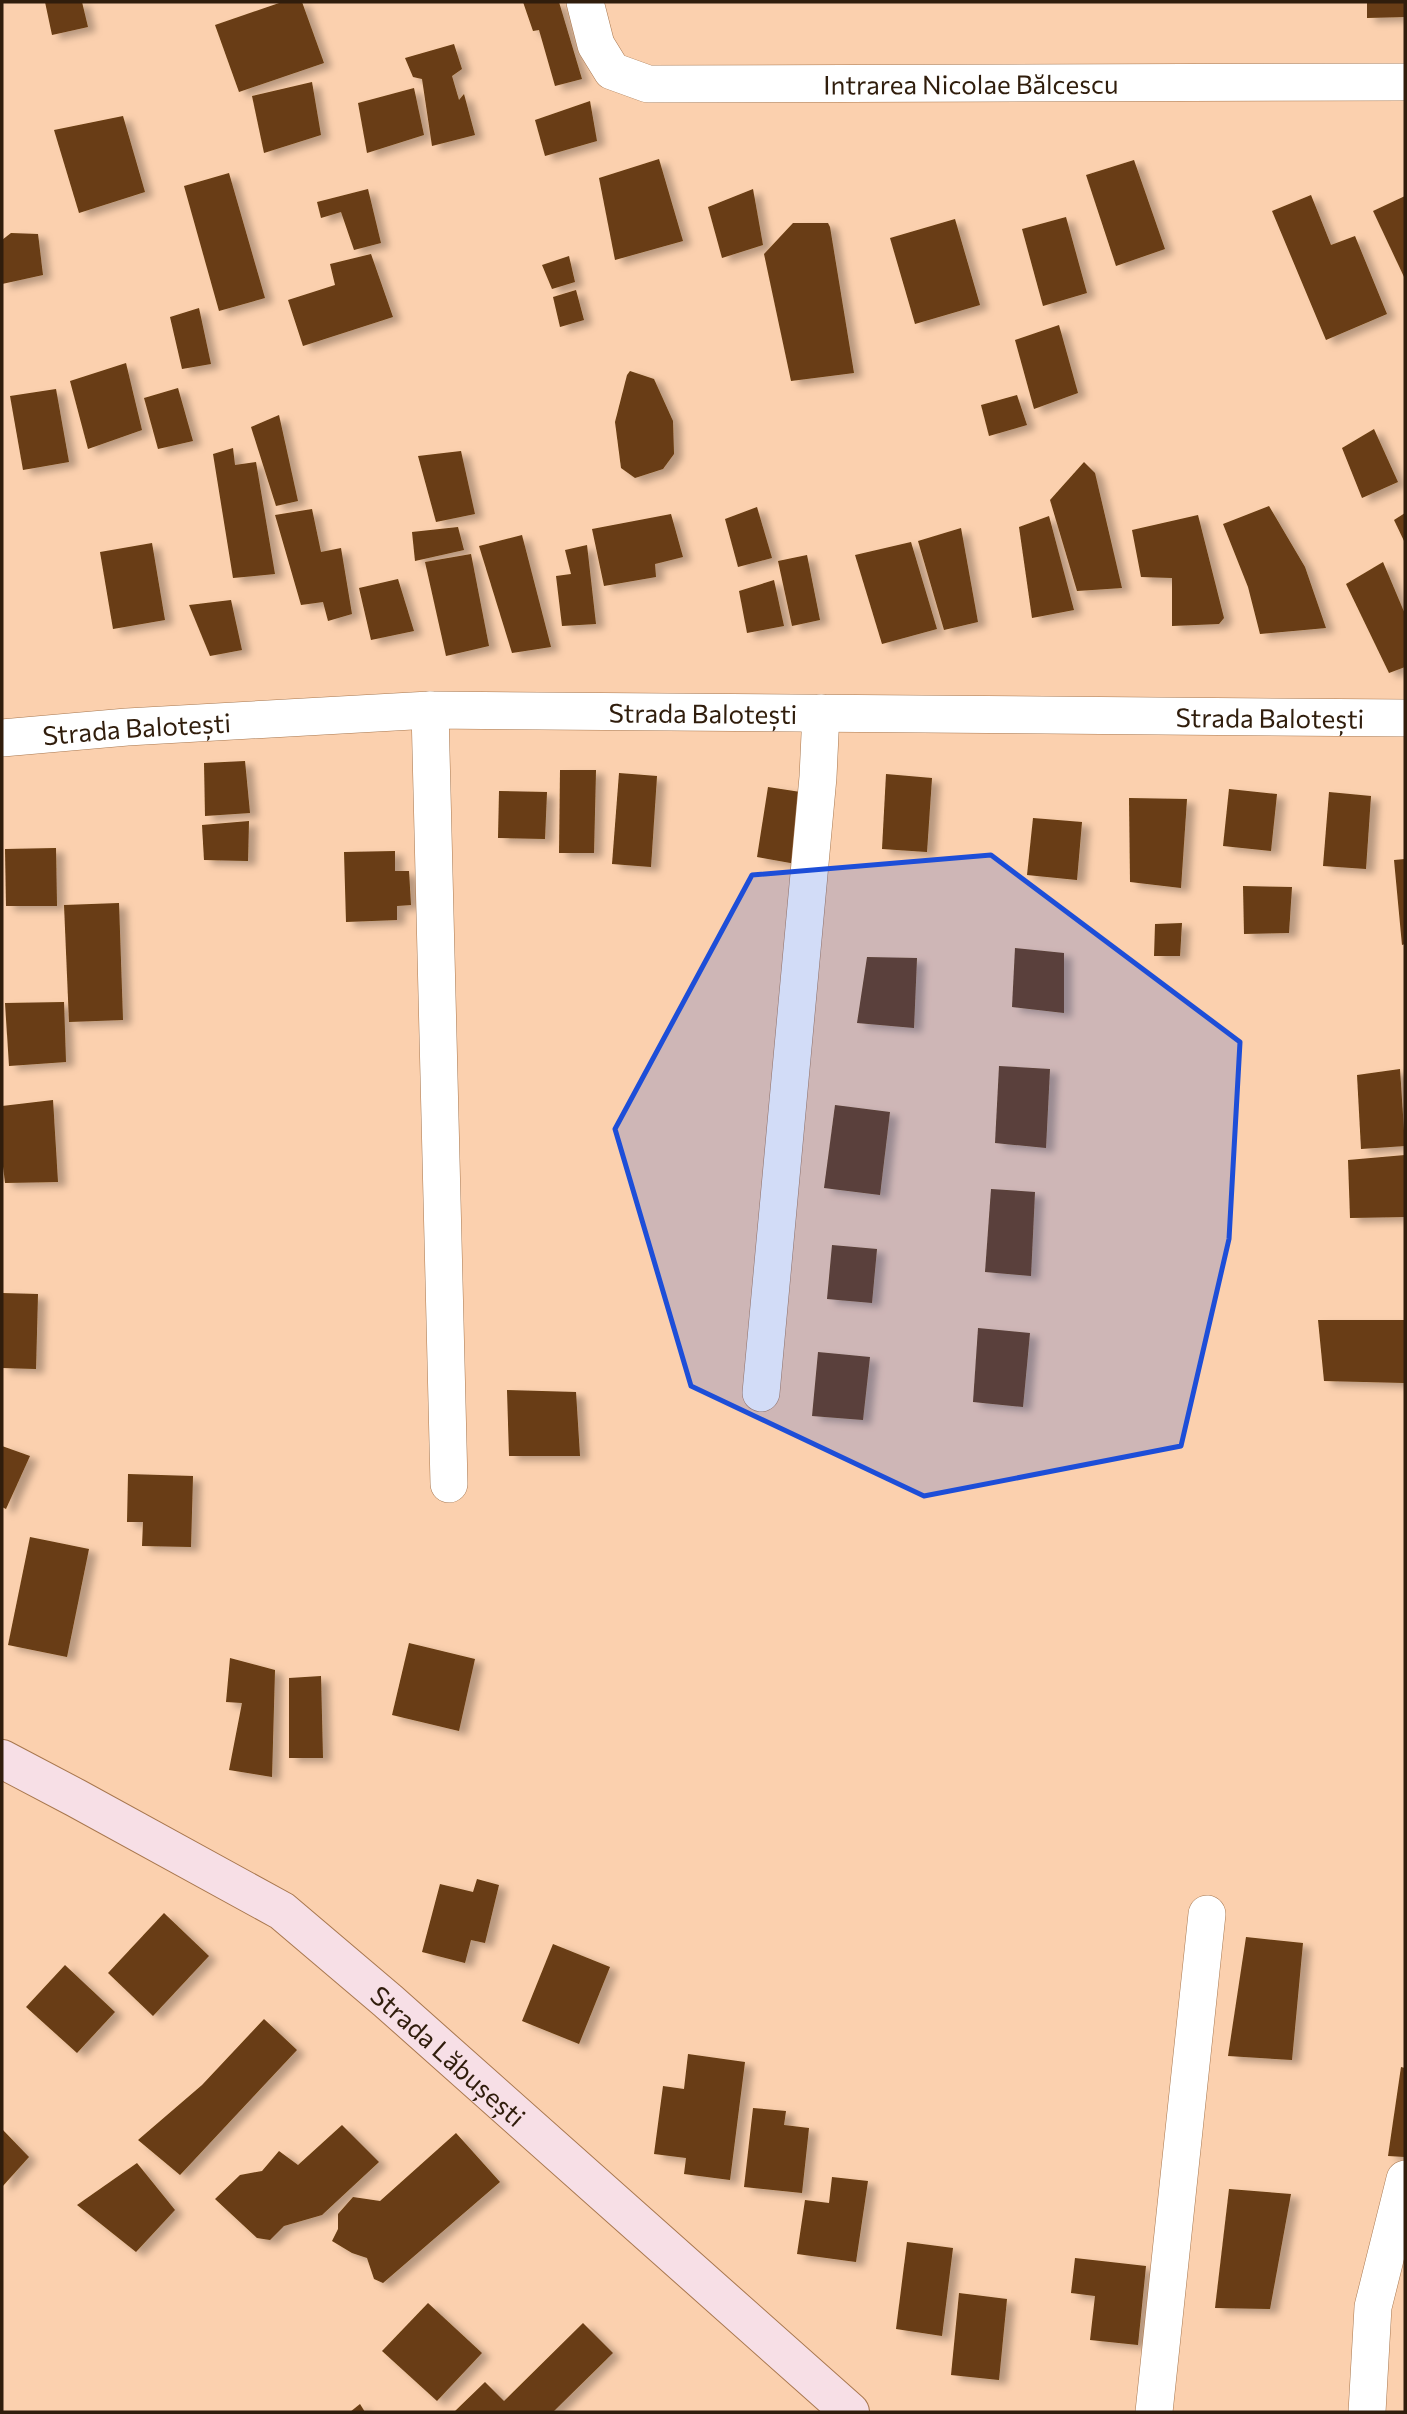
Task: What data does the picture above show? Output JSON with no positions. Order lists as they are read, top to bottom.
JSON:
{
  "streets": {
    "street": ["Intrarea Nicolae Bălcescu", "Strada Balotești", "Strada Lăbușești"]
  }
}
